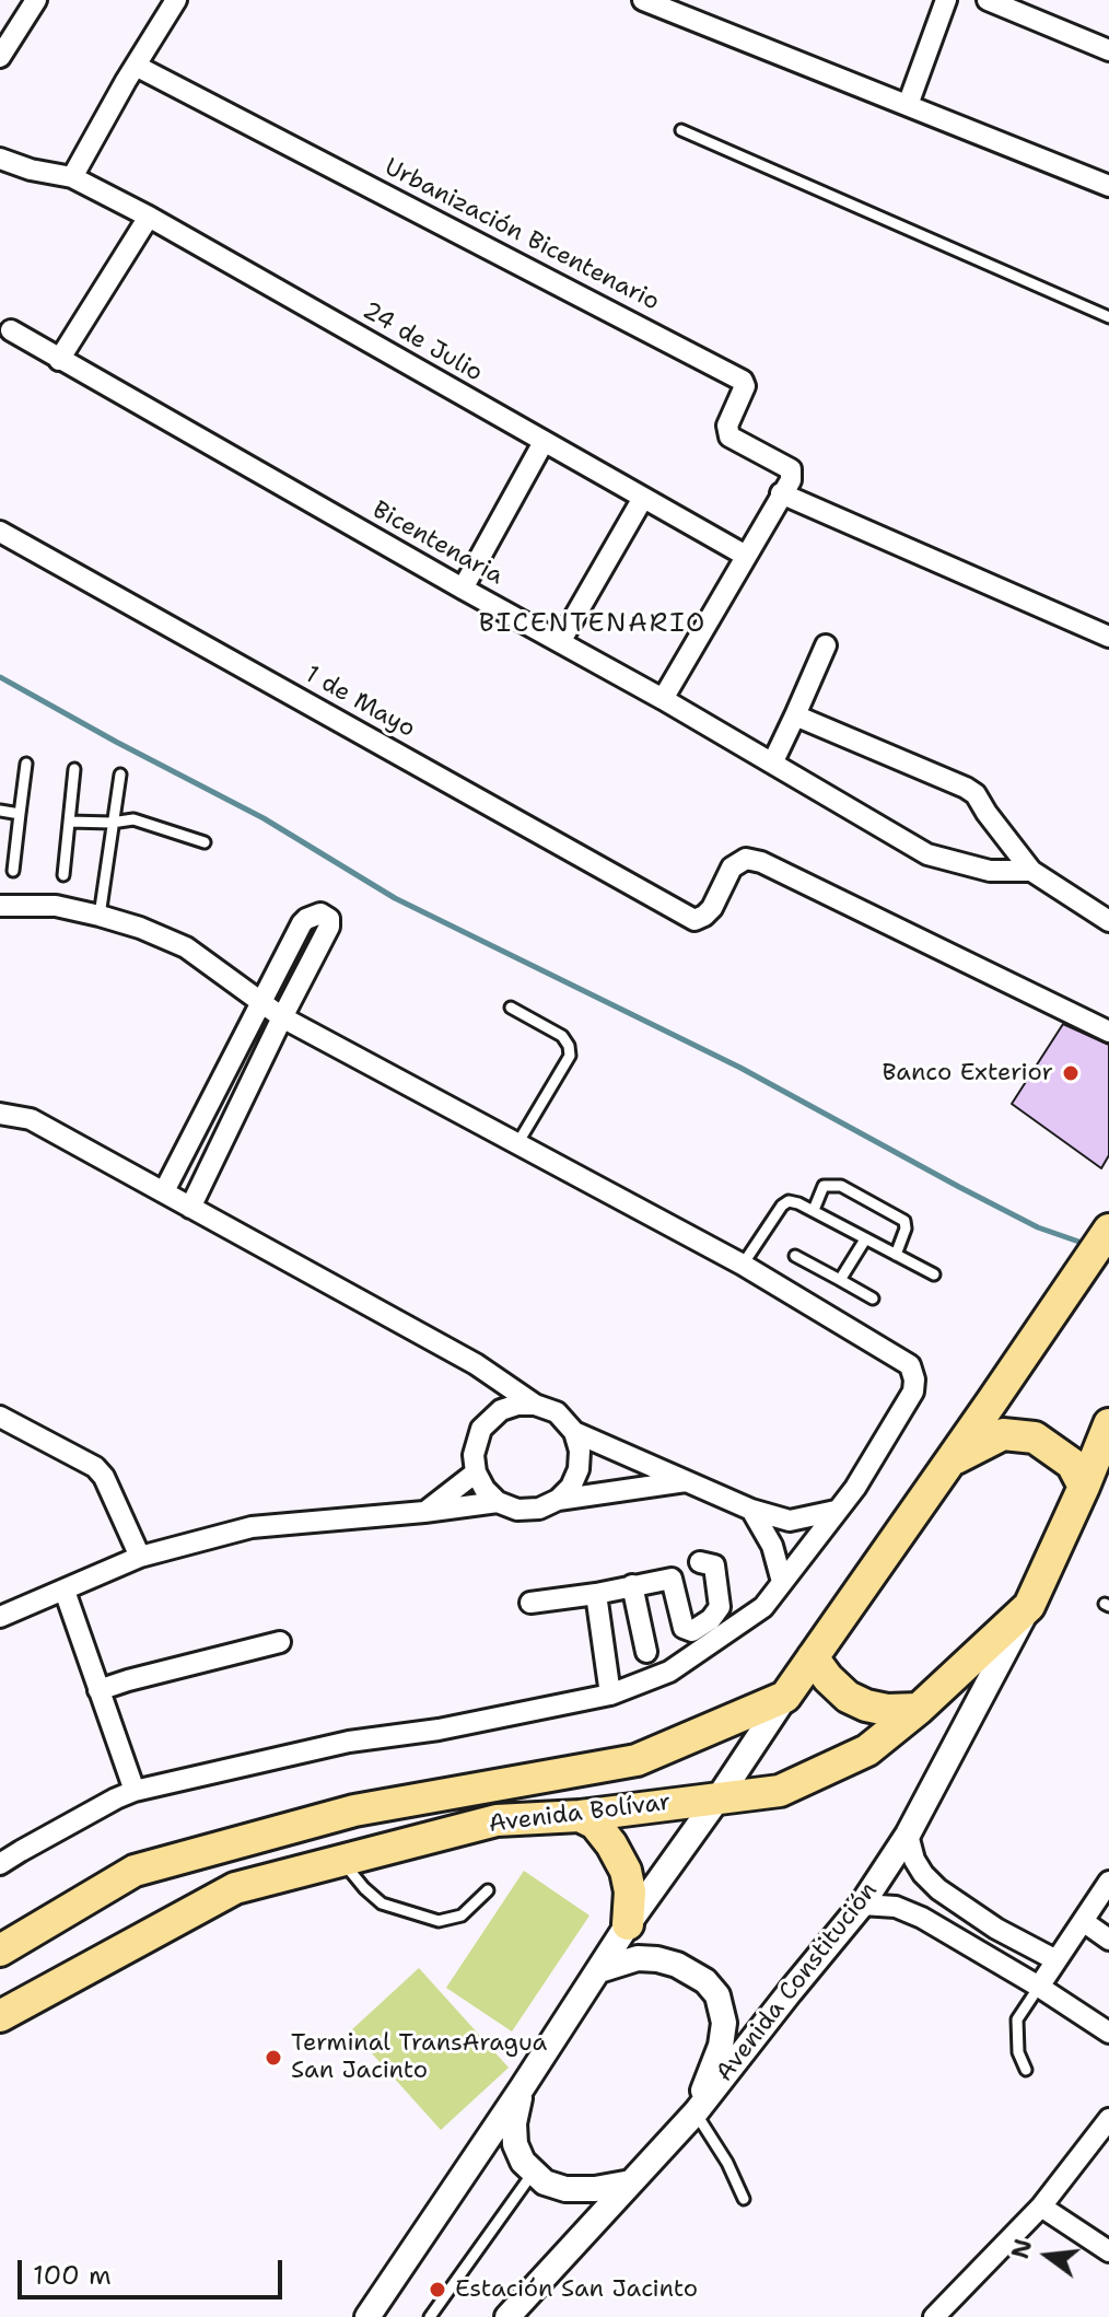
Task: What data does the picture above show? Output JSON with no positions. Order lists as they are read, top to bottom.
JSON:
{
  "streets": {
    "main road": ["Avenida Bolívar"],
    "street": [
      "Urbanización Bicentenario",
      "24 de Julio",
      "Bicentenaria",
      "1 de Mayo",
      "Avenida Constitución"
    ]
  },
  "crossings": [
    ["Avenida Bolívar", "Avenida Constitución"]
  ],
  "districts": ["BICENTENARIO"],
  "places": ["Banco Exterior", "Terminal TransAragua San Jacinto", "Estación San Jacinto"],
  "scale_bar": "100 m",
  "north": "left"
}
